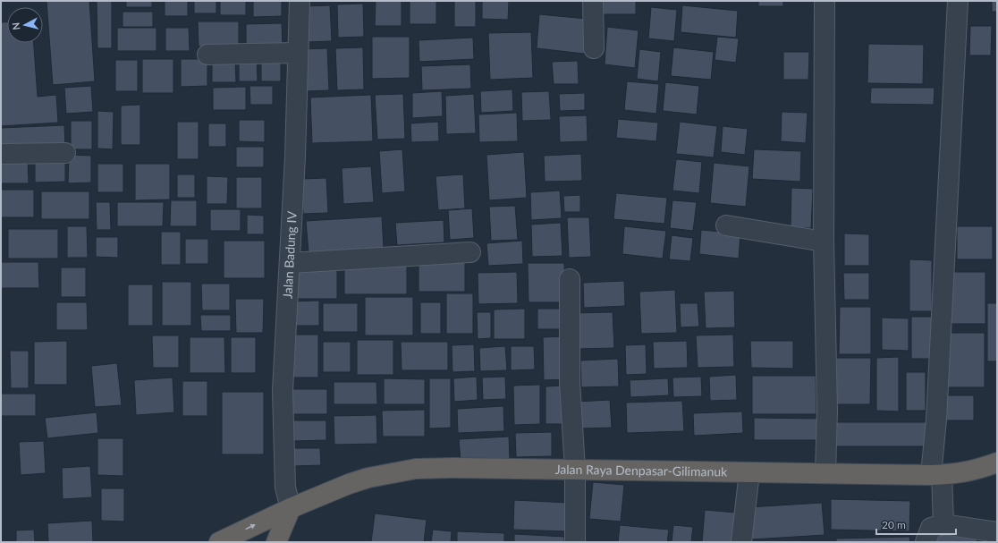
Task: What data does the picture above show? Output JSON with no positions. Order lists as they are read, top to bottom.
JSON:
{
  "streets": {
    "highway": ["Jalan Raya Denpasar-Gilimanuk"],
    "street": ["Jalan Badung IV"]
  },
  "crossings": [
    ["Jalan Badung IV", "Jalan Raya Denpasar-Gilimanuk"]
  ],
  "scale_bar": "20 m",
  "north": "left"
}
